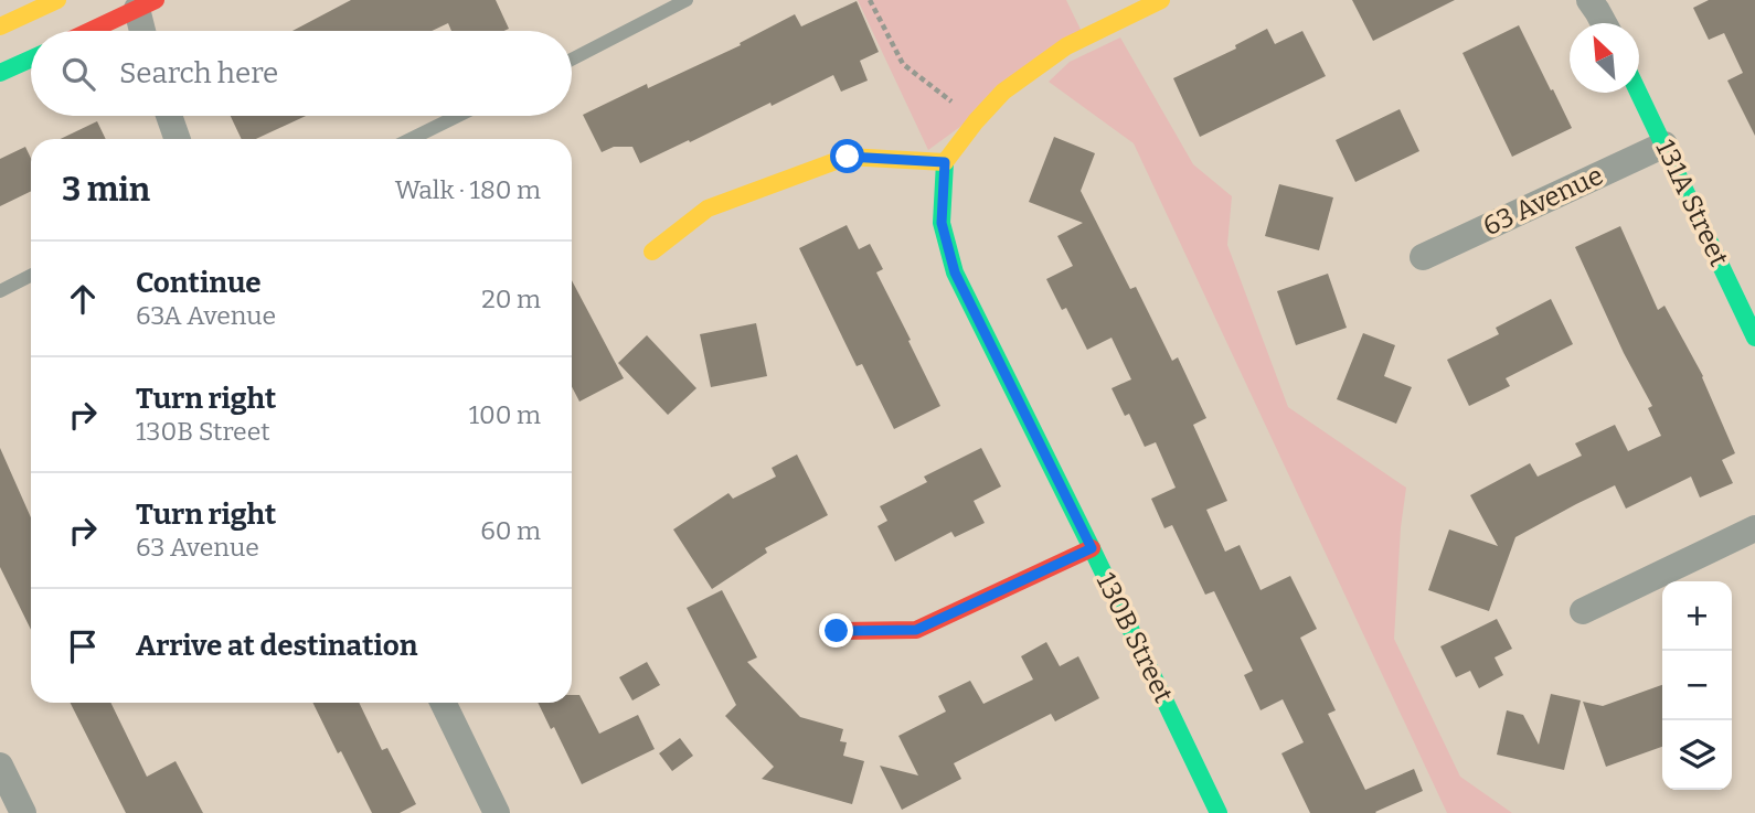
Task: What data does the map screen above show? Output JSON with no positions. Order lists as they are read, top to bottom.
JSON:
{
  "streets": {
    "street": ["63 Avenue", "131A Street", "130B Street"]
  },
  "crossings": [
    ["63 Avenue", "131A Street"]
  ],
  "north": "top left",
  "page": {
    "search": "Search here",
    "heading": ["3 min", "Walk · 180 m"],
    "list": [
      ["Continue", "63A Avenue", "20 m"],
      ["Turn right", "130B Street", "100 m"],
      ["Turn right", "63 Avenue", "60 m"],
      "Arrive at destination"
    ],
    "map_buttons": ["+", "−"]
  }
}
